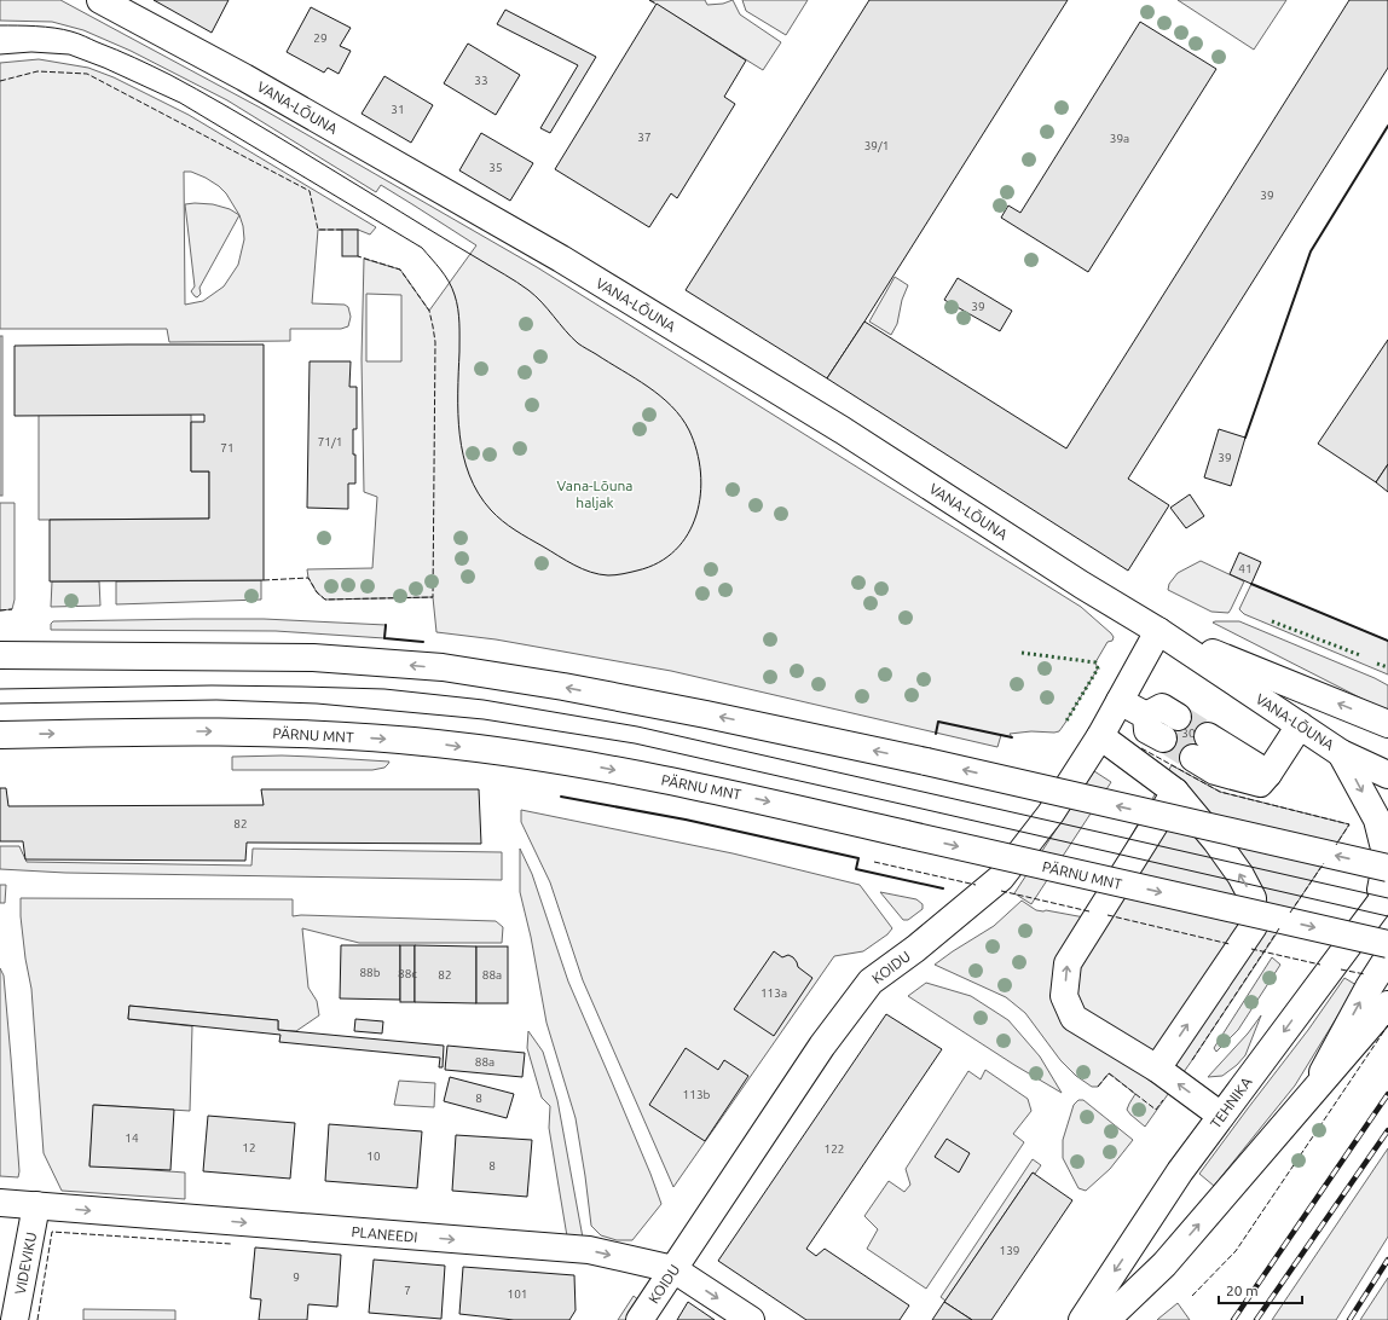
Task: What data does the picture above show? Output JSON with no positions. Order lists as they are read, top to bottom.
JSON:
{
  "streets": {
    "street": [
      "VANA-LÕUNA",
      "PÄRNU MNT",
      "KOIDU",
      "TEHNIKA",
      "PLANEEDI",
      "VIDEVIKU"
    ]
  },
  "crossings": [
    ["VANA-LÕUNA", "KOIDU"],
    ["KOIDU", "PLANEEDI"],
    ["PLANEEDI", "VIDEVIKU"]
  ],
  "one_way": ["PLANEEDI"],
  "parks": ["Vana-Lõuna haljak"],
  "house_numbers": [
    "29",
    "33",
    "31",
    "37",
    "39a",
    "39/1",
    "35",
    "39",
    "39",
    "71/1",
    "71",
    "39",
    "41",
    "30",
    "82",
    "88b",
    "88c",
    "82",
    "88a",
    "113a",
    "88a",
    "113b",
    "8",
    "14",
    "12",
    "122",
    "10",
    "8",
    "139",
    "9",
    "7",
    "101"
  ],
  "scale_bar": "20 m"
}
